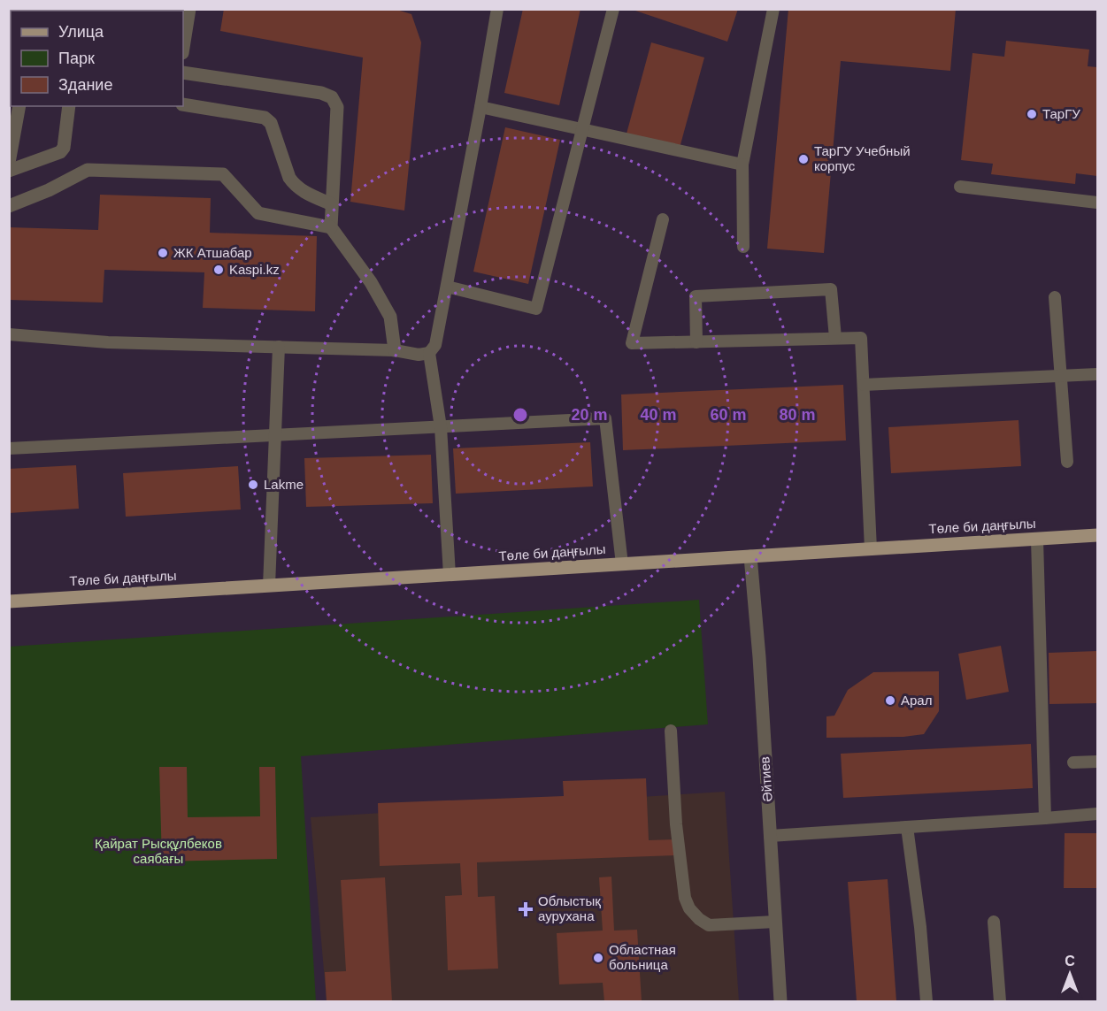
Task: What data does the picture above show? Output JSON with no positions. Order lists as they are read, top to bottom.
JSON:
{
  "streets": {
    "main road": ["Төле би даңғылы"],
    "street": ["Әйтиев"]
  },
  "crossings": [
    ["Төле би даңғылы", "Әйтиев"]
  ],
  "parks": ["Қайрат Рысқұлбеков саябағы"],
  "places": {
    "other": [
      "ТарГУ",
      "ТарГУ Учебный корпус",
      "ЖК Атшабар",
      "Kaspi.kz",
      "Lakme",
      "Арал",
      "Областная больница"
    ],
    "health": ["Облыстық аурухана"]
  },
  "legend": ["Улица", "Парк", "Здание"],
  "north": "top",
  "rings": [
    "20 m",
    "40 m",
    "60 m",
    "80 m"
  ]
}
